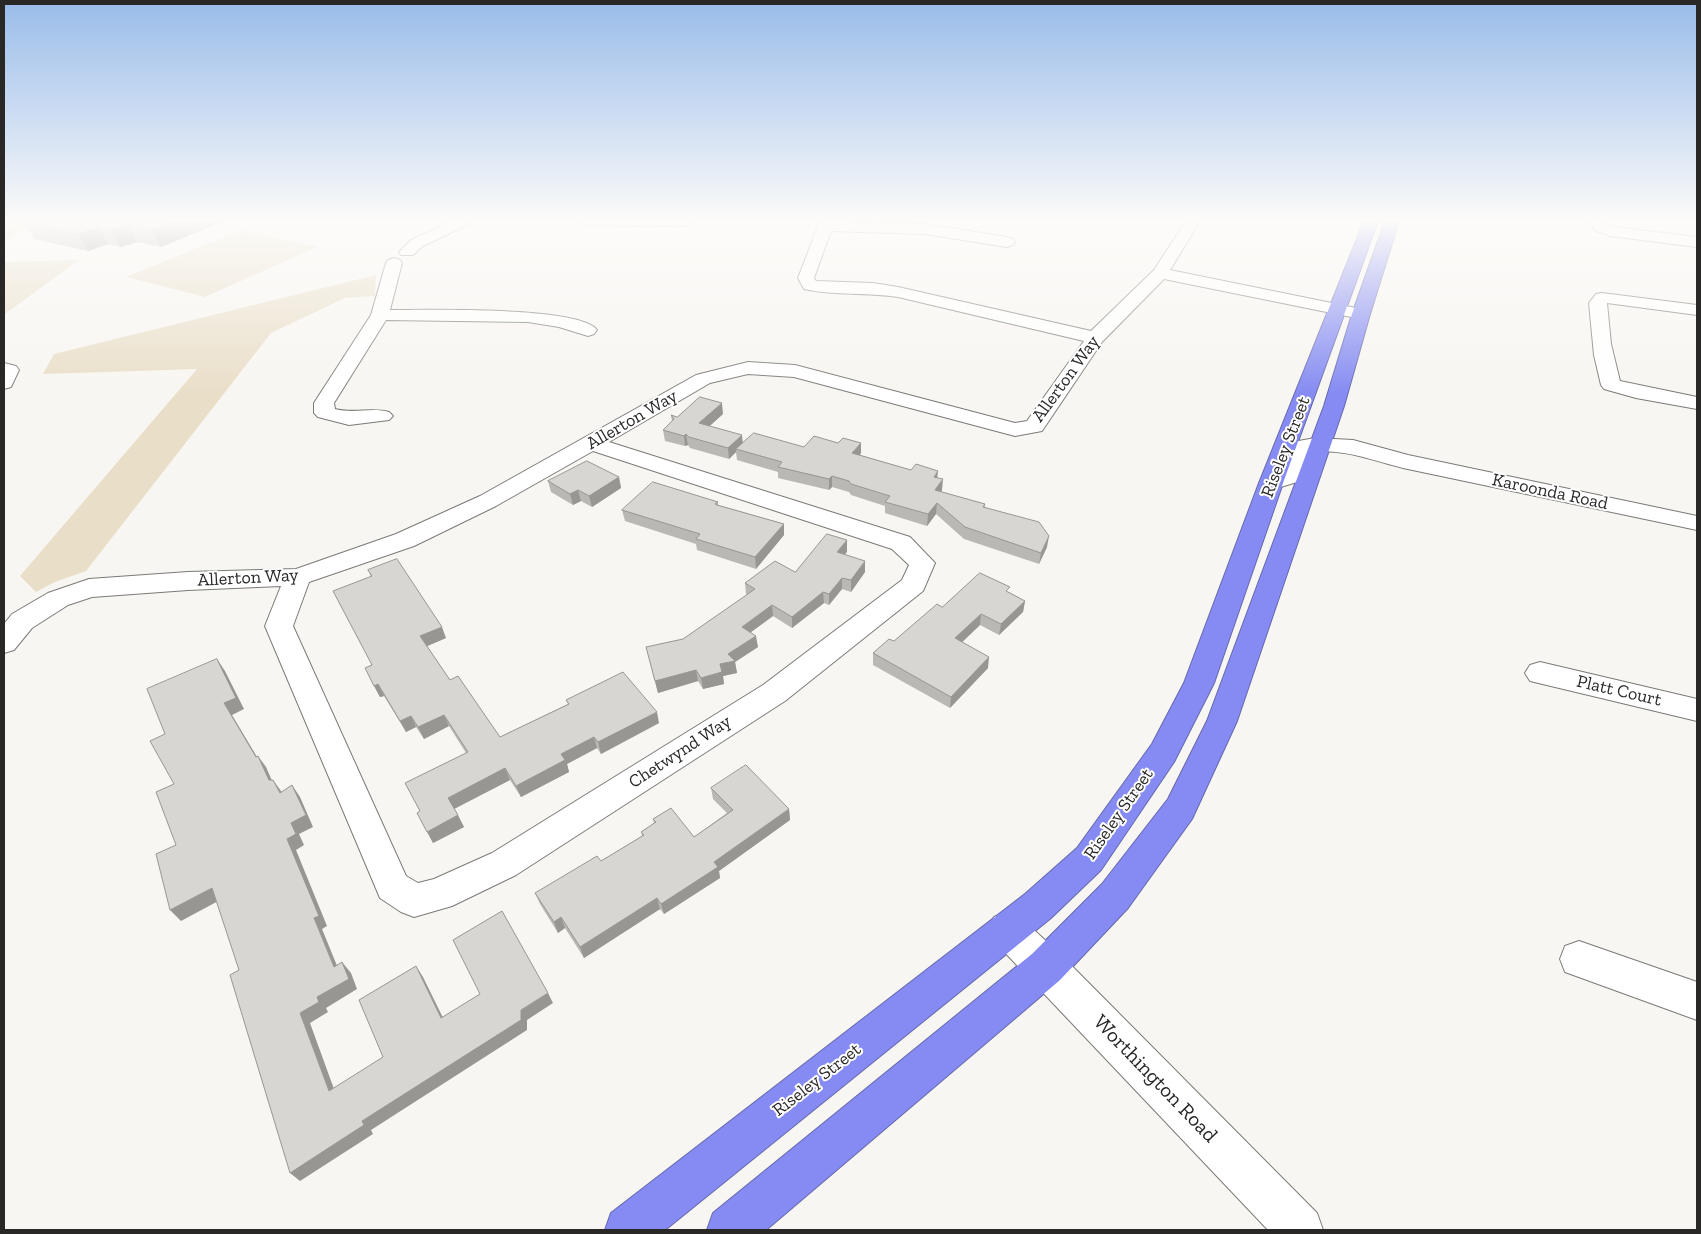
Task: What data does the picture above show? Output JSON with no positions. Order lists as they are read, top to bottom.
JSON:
{
  "streets": {
    "highway": ["Riseley Street"],
    "street": [
      "Allerton Way",
      "Karoonda Road",
      "Platt Court",
      "Chetwynd Way",
      "Worthington Road"
    ]
  },
  "crossings": [
    ["Allerton Way", "Chetwynd Way"],
    ["Riseley Street", "Karoonda Road"],
    ["Riseley Street", "Worthington Road"]
  ]
}
